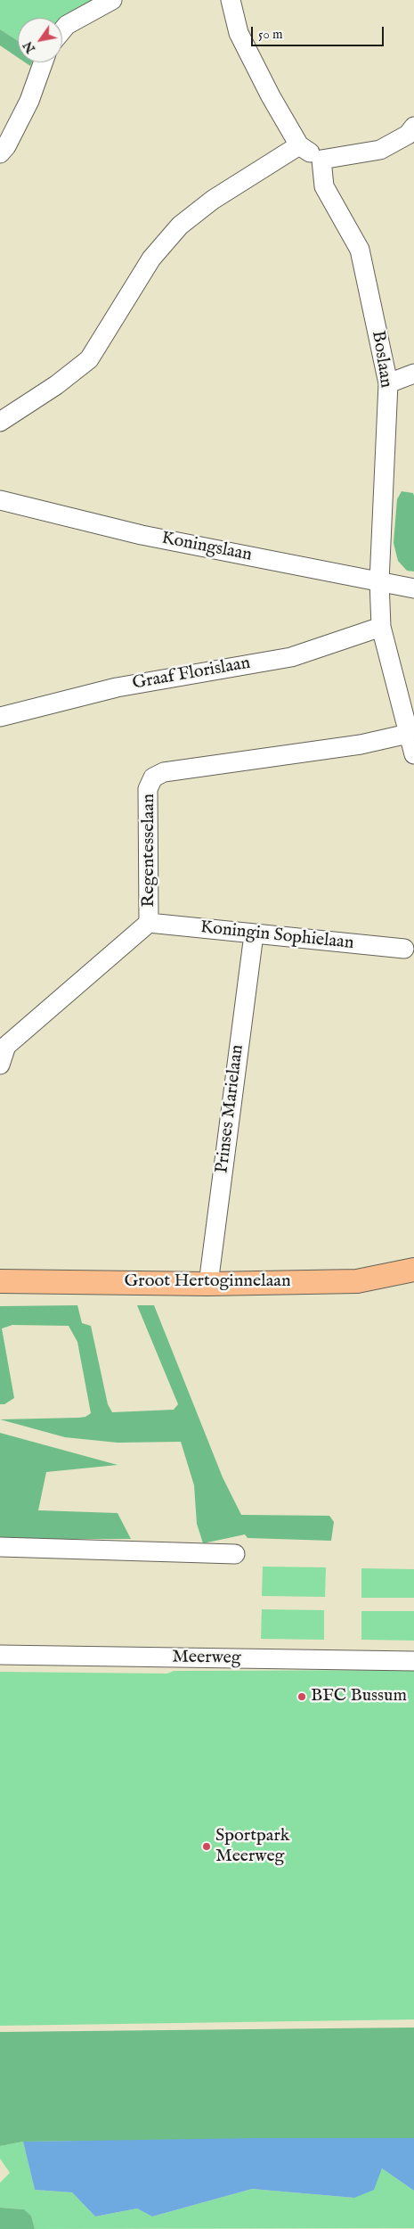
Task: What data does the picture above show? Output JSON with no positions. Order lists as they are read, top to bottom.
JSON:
{
  "streets": {
    "main road": ["Groot Hertoginnelaan"],
    "street": [
      "Boslaan",
      "Koningslaan",
      "Graaf Florislaan",
      "Regentesselaan",
      "Koningin Sophielaan",
      "Prinses Marielaan",
      "Meerweg"
    ]
  },
  "crossings": [
    ["Boslaan", "Koningslaan"],
    ["Boslaan", "Graaf Florislaan"],
    ["Boslaan", "Regentesselaan"],
    ["Regentesselaan", "Koningin Sophielaan"],
    ["Koningin Sophielaan", "Prinses Marielaan"],
    ["Prinses Marielaan", "Groot Hertoginnelaan"]
  ],
  "places": ["BFC Bussum", "Sportpark Meerweg"],
  "scale_bar": "50 m",
  "north": "bottom left"
}
